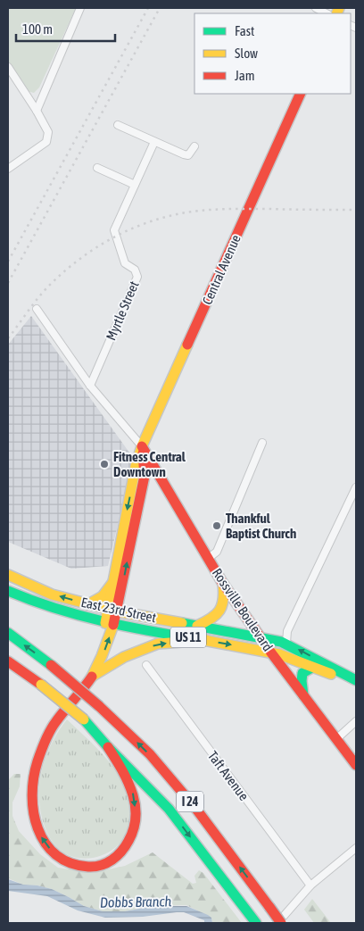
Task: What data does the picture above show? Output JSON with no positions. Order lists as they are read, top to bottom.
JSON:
{
  "streets": {
    "main road": [
      "Central Avenue",
      "East 23rd Street",
      "Rossville Boulevard",
      "US 11",
      "I 24"
    ],
    "street": ["Myrtle Street", "Taft Avenue"]
  },
  "crossings": [
    ["Central Avenue", "East 23rd Street"],
    ["Central Avenue", "Rossville Boulevard"],
    ["East 23rd Street", "Rossville Boulevard"]
  ],
  "water": ["Dobbs Branch"],
  "places": ["Fitness Central Downtown", "Thankful Baptist Church"],
  "legend": ["Fast", "Slow", "Jam"],
  "scale_bar": "100 m"
}
